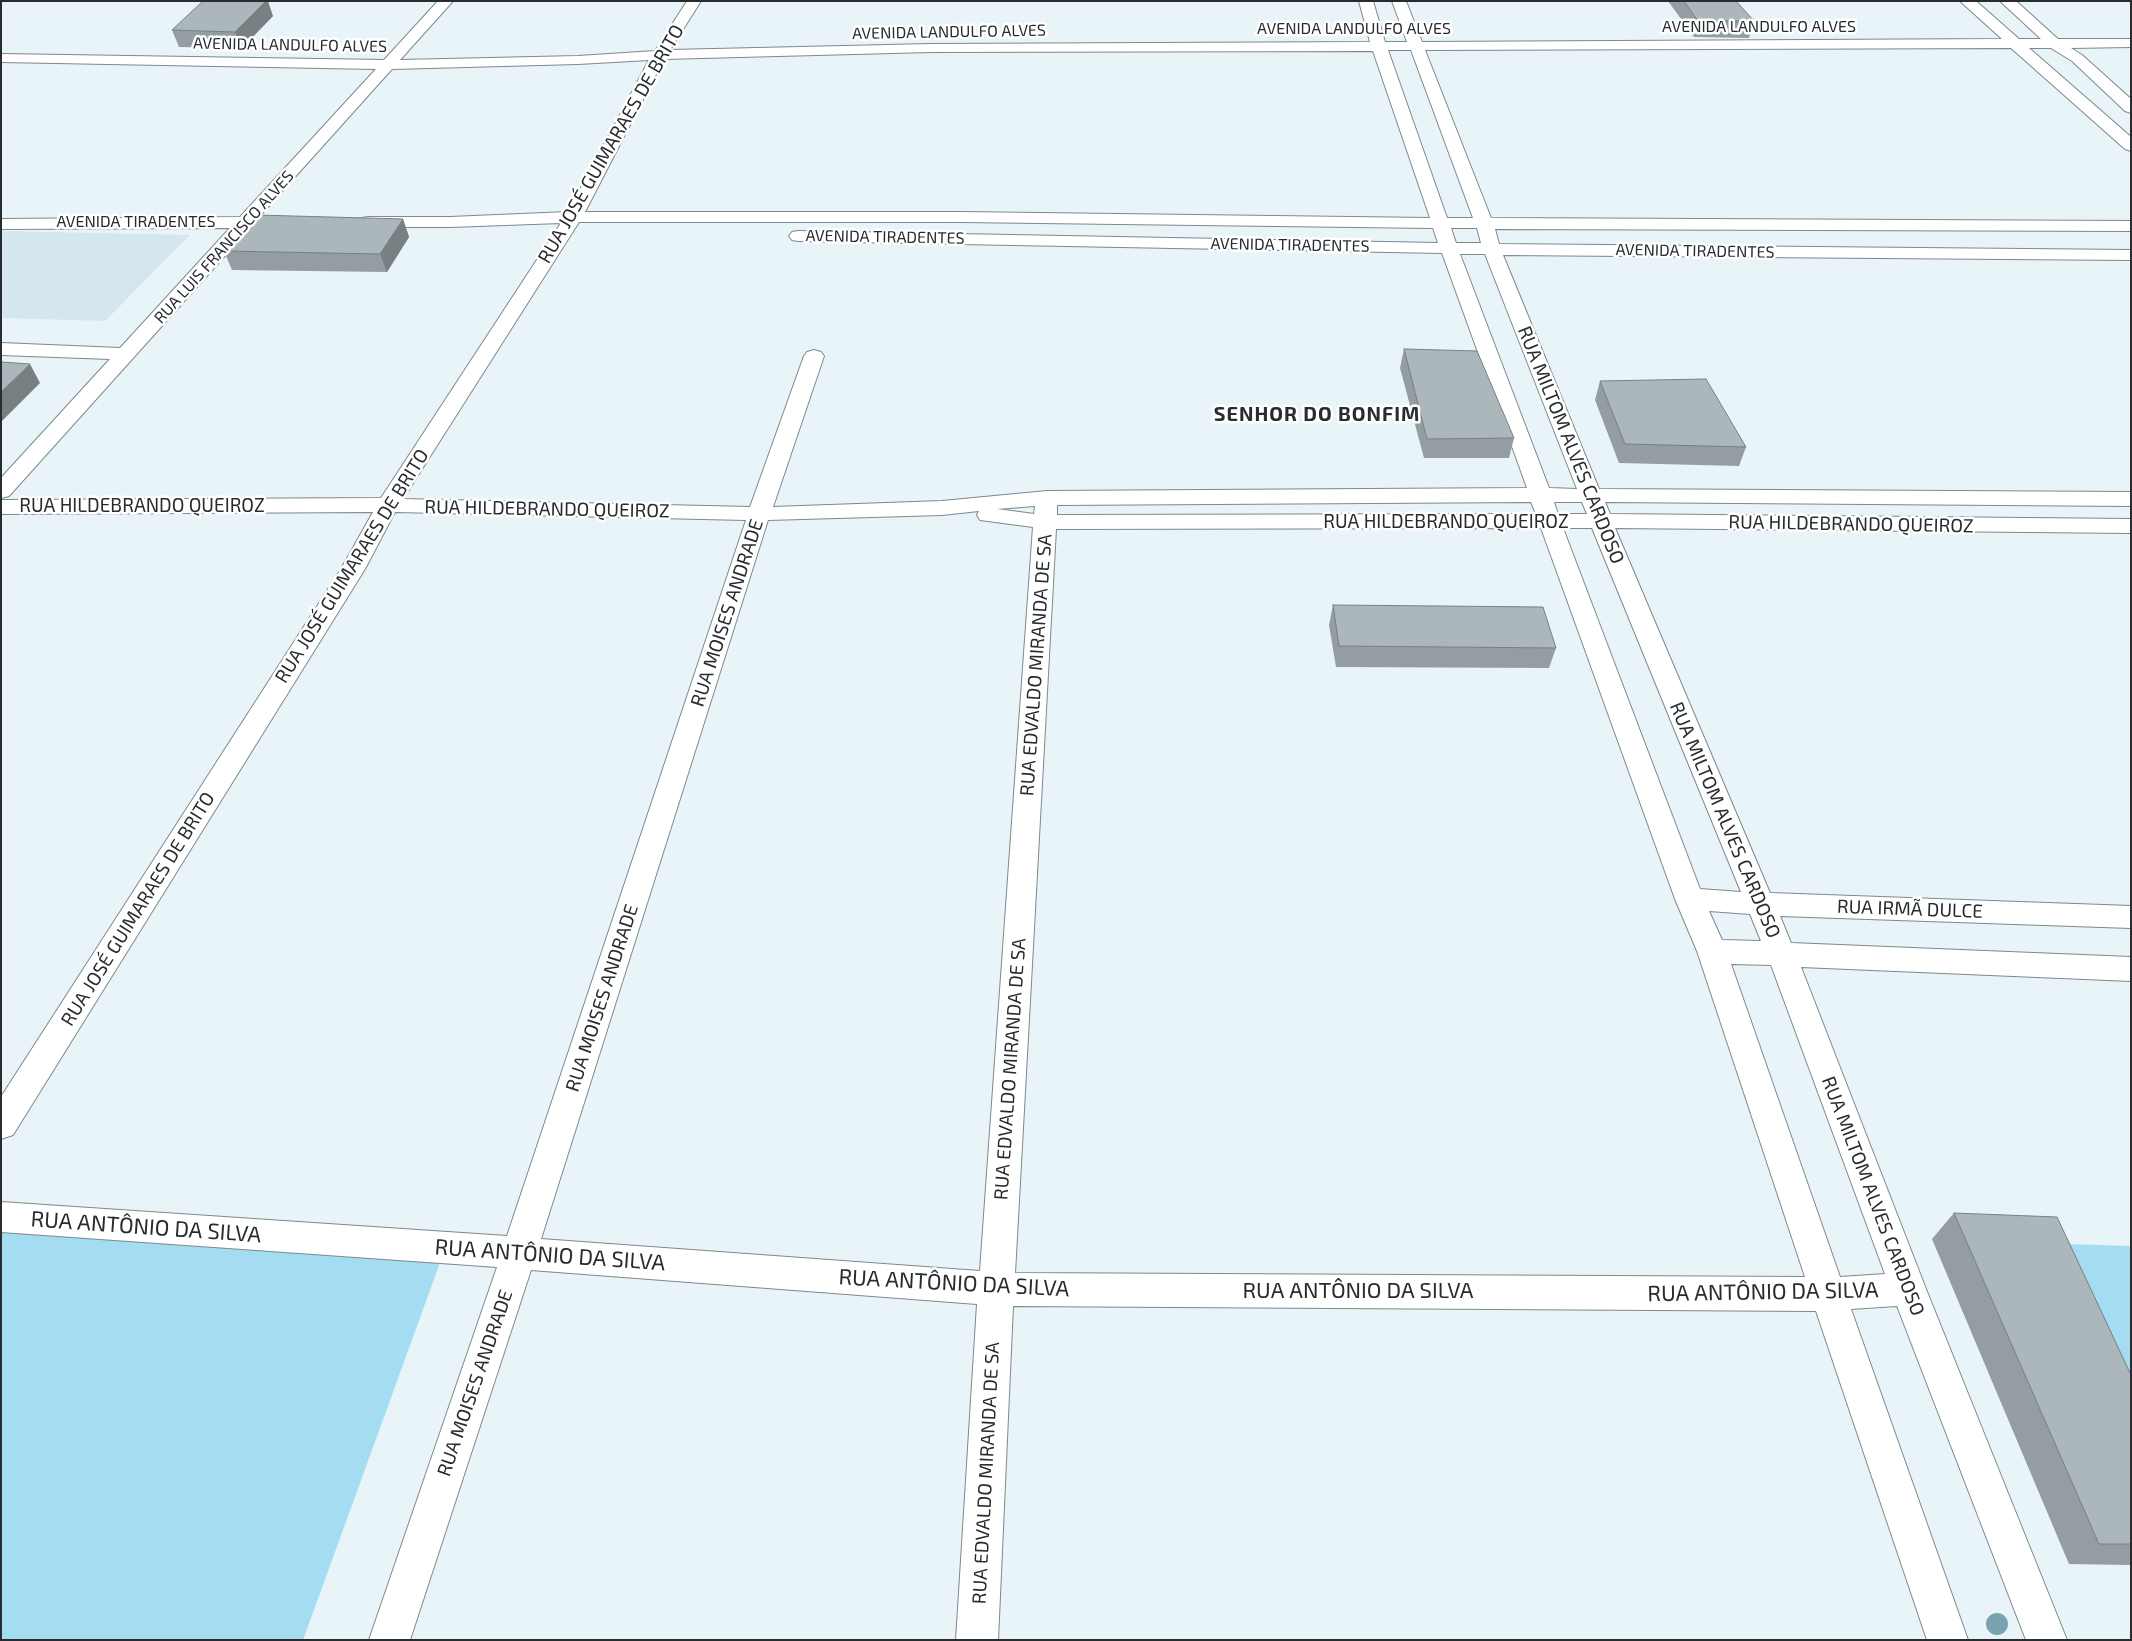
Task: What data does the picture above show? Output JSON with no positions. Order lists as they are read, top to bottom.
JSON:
{
  "streets": {
    "street": [
      "AVENIDA LANDULFO ALVES",
      "RUA JOSÉ GUIMARAES DE BRITO",
      "AVENIDA TIRADENTES",
      "RUA LUIS FRANCISCO ALVES",
      "RUA MILTOM ALVES CARDOSO",
      "RUA HILDEBRANDO QUEIROZ",
      "RUA MOISES ANDRADE",
      "RUA EDVALDO MIRANDA DE SA",
      "RUA IRMÃ DULCE",
      "RUA ANTÔNIO DA SILVA"
    ]
  },
  "crossings": [
    ["AVENIDA LANDULFO ALVES", "RUA JOSÉ GUIMARAES DE BRITO"],
    ["AVENIDA LANDULFO ALVES", "RUA LUIS FRANCISCO ALVES"],
    ["AVENIDA LANDULFO ALVES", "RUA MILTOM ALVES CARDOSO"],
    ["RUA JOSÉ GUIMARAES DE BRITO", "AVENIDA TIRADENTES"],
    ["RUA JOSÉ GUIMARAES DE BRITO", "RUA HILDEBRANDO QUEIROZ"],
    ["AVENIDA TIRADENTES", "RUA LUIS FRANCISCO ALVES"],
    ["AVENIDA TIRADENTES", "RUA MILTOM ALVES CARDOSO"],
    ["RUA MILTOM ALVES CARDOSO", "RUA HILDEBRANDO QUEIROZ"],
    ["RUA MILTOM ALVES CARDOSO", "RUA IRMÃ DULCE"],
    ["RUA MILTOM ALVES CARDOSO", "RUA ANTÔNIO DA SILVA"],
    ["RUA HILDEBRANDO QUEIROZ", "RUA MOISES ANDRADE"],
    ["RUA HILDEBRANDO QUEIROZ", "RUA EDVALDO MIRANDA DE SA"],
    ["RUA MOISES ANDRADE", "RUA ANTÔNIO DA SILVA"],
    ["RUA EDVALDO MIRANDA DE SA", "RUA ANTÔNIO DA SILVA"]
  ],
  "districts": ["SENHOR DO BONFIM"]
}
